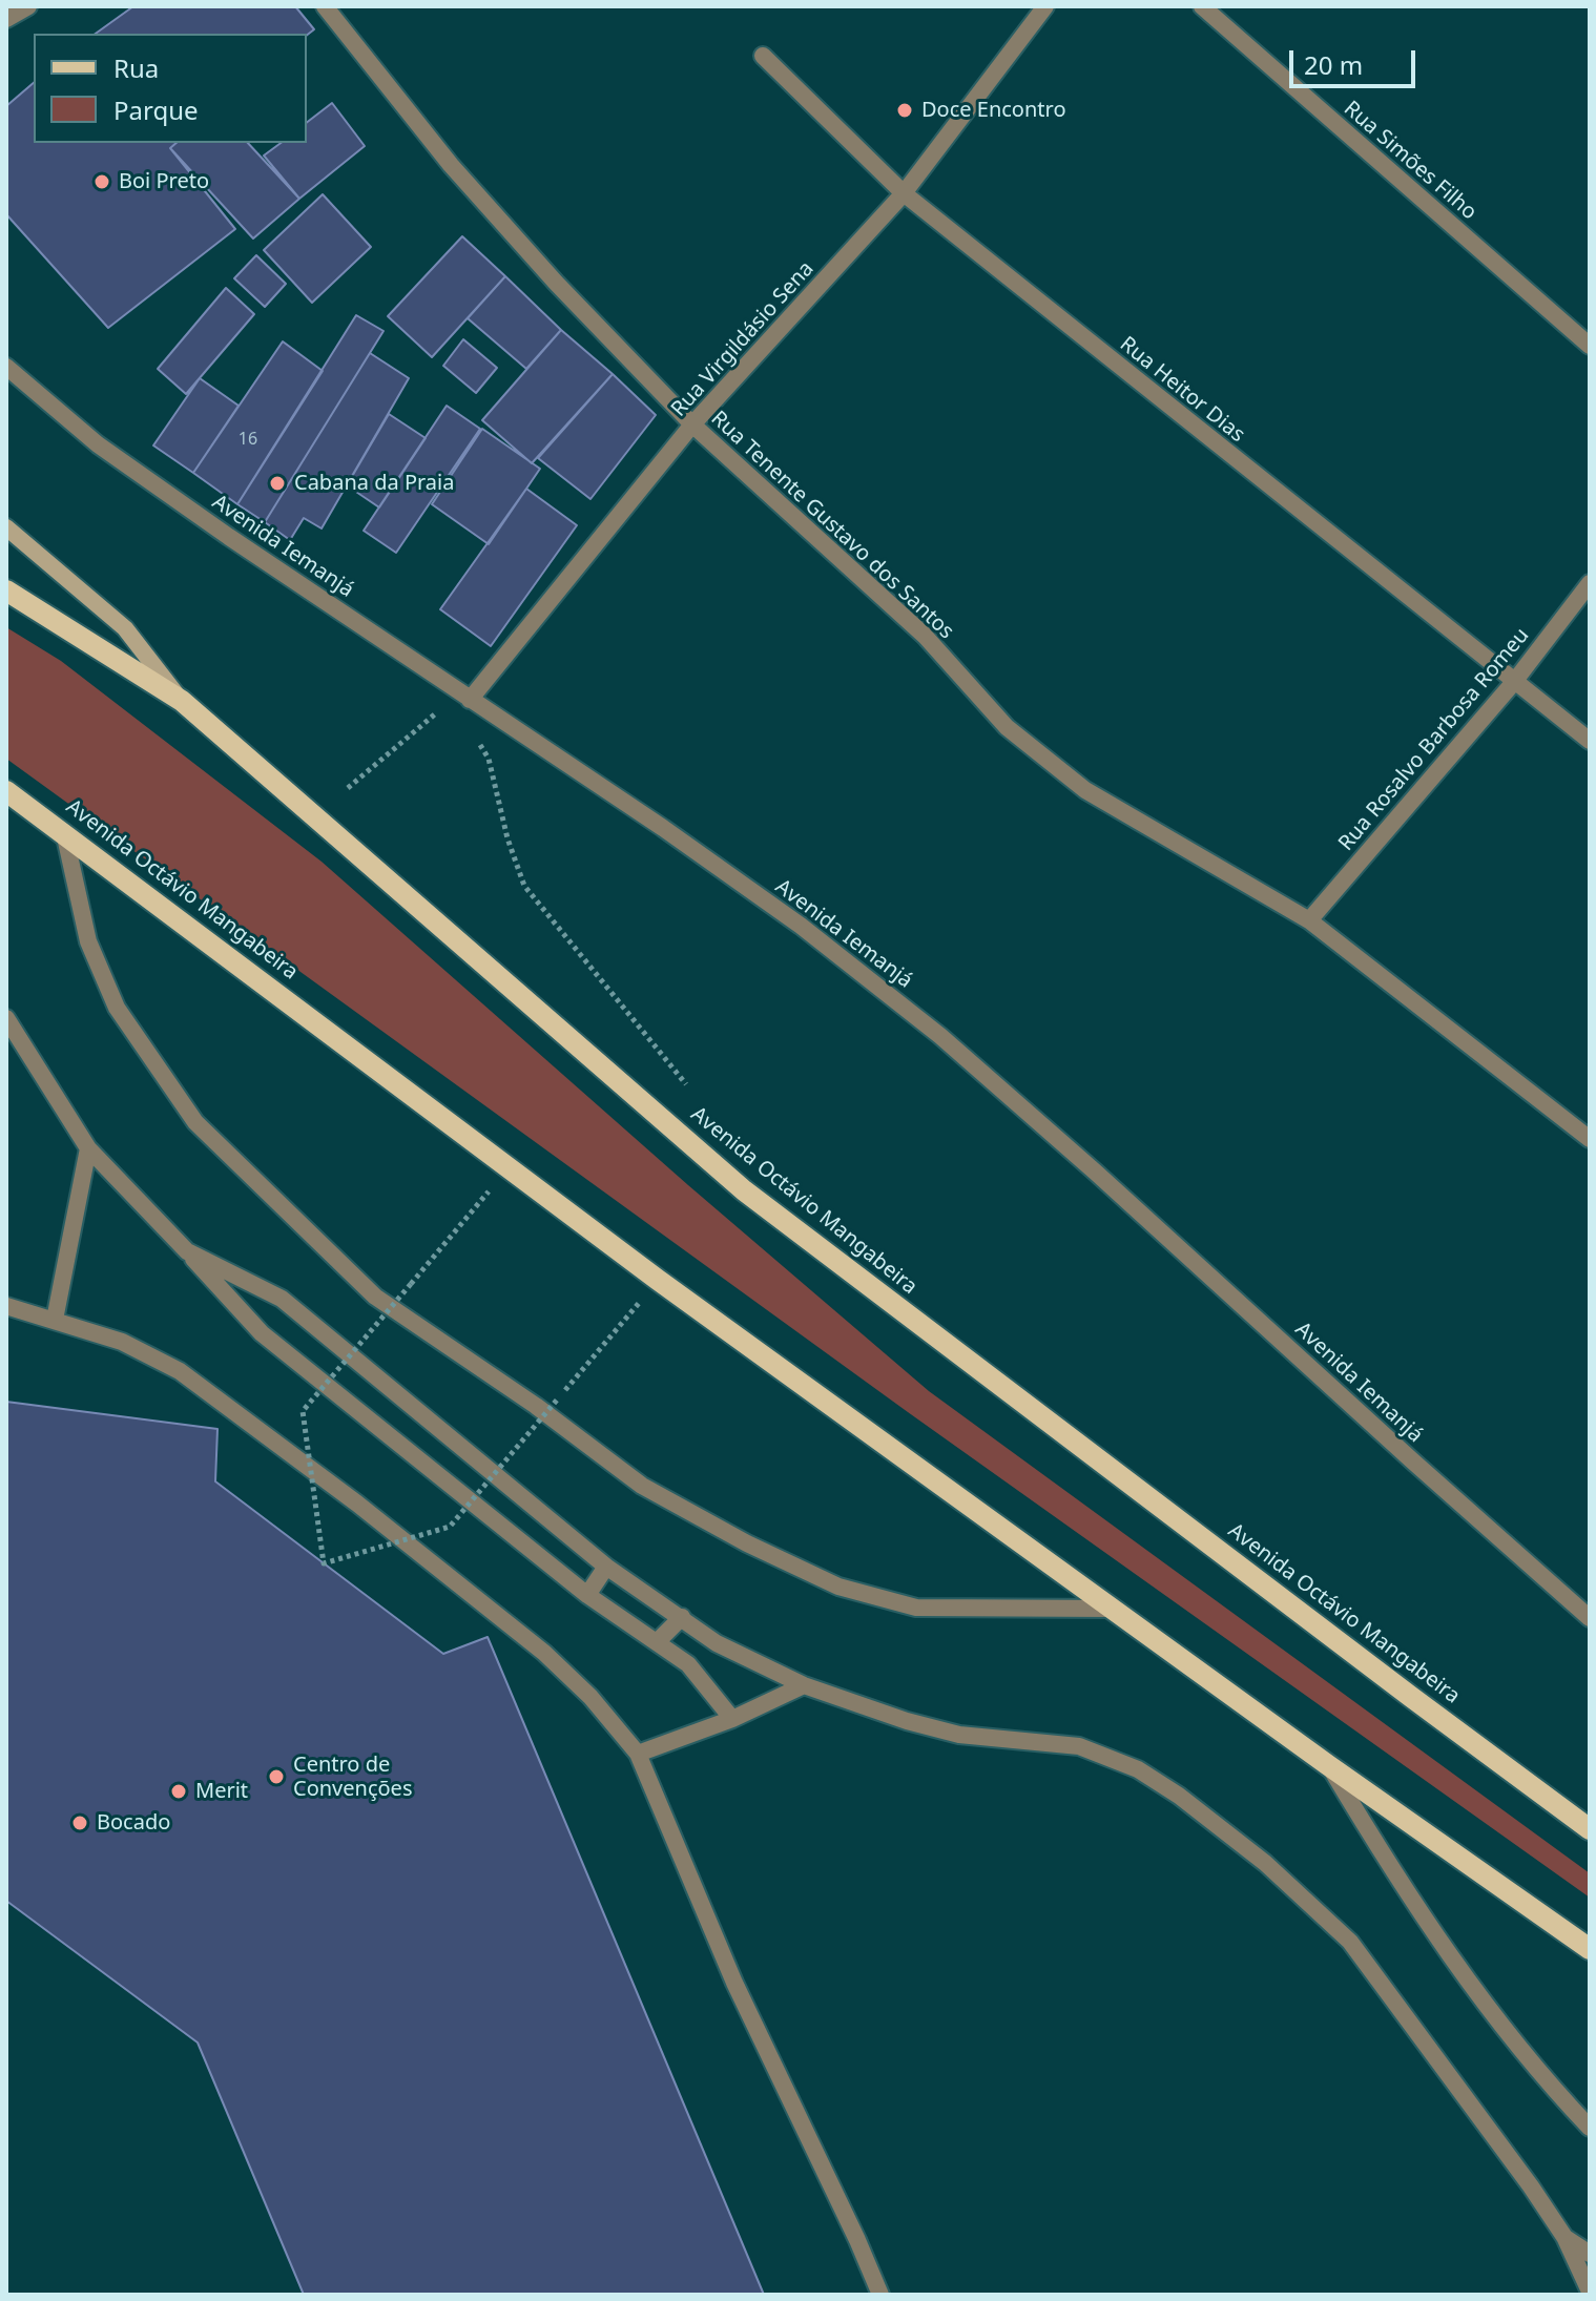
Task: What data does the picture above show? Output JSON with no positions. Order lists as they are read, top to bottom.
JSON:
{
  "streets": {
    "main road": ["Avenida Octávio Mangabeira"],
    "street": [
      "Rua Simões Filho",
      "Rua Virgildásio Sena",
      "Rua Heitor Dias",
      "Rua Tenente Gustavo dos Santos",
      "Avenida Iemanjá",
      "Rua Rosalvo Barbosa Romeu"
    ]
  },
  "crossings": [
    ["Rua Virgildásio Sena", "Rua Heitor Dias"],
    ["Rua Virgildásio Sena", "Rua Tenente Gustavo dos Santos"],
    ["Rua Virgildásio Sena", "Avenida Iemanjá"],
    ["Rua Heitor Dias", "Rua Rosalvo Barbosa Romeu"],
    ["Rua Tenente Gustavo dos Santos", "Rua Rosalvo Barbosa Romeu"]
  ],
  "places": [
    "Doce Encontro",
    "Boi Preto",
    "Cabana da Praia",
    "Centro de Convenções",
    "Merit",
    "Bocado"
  ],
  "house_numbers": ["16"],
  "legend": ["Rua", "Parque"],
  "scale_bar": "20 m"
}
